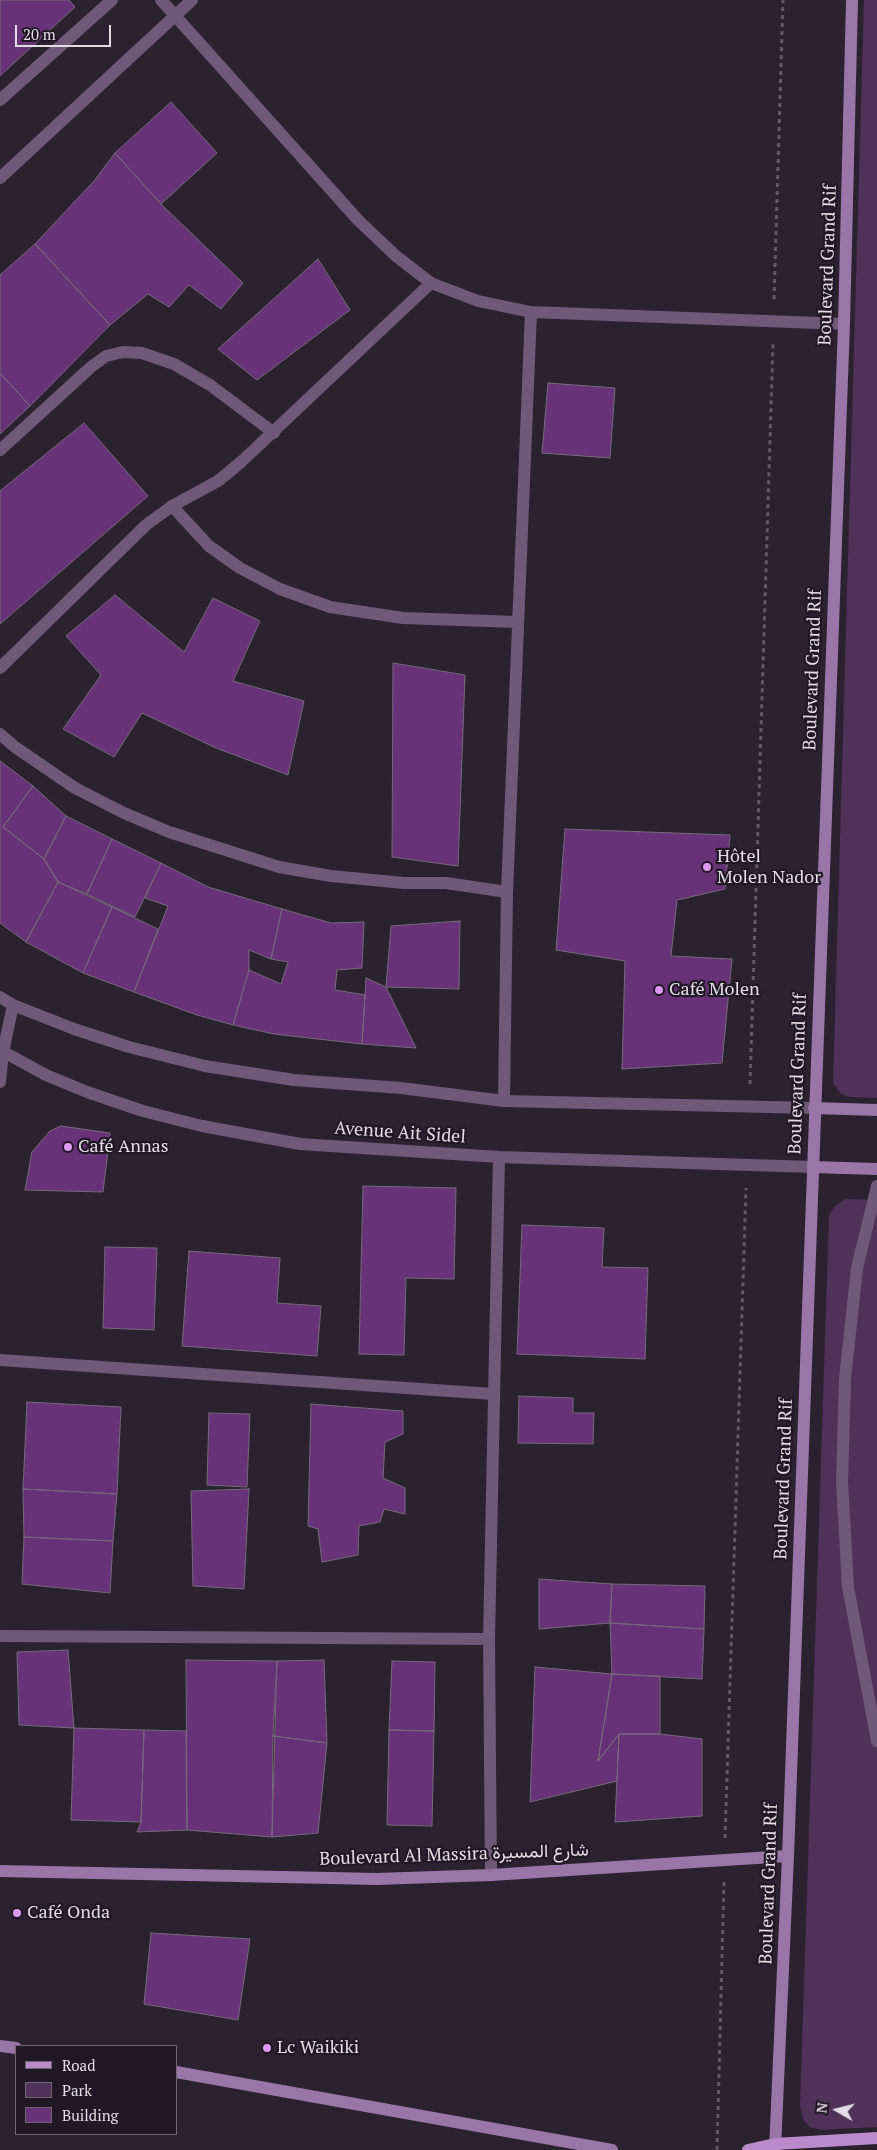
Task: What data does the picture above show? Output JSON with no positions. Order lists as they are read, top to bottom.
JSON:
{
  "streets": {
    "street": ["Boulevard Grand Rif", "Avenue Ait Sidel", "Boulevard Al Massira شارع المسيرة"]
  },
  "crossings": [
    ["Boulevard Grand Rif", "Avenue Ait Sidel"],
    ["Boulevard Grand Rif", "Boulevard Al Massira شارع المسيرة"]
  ],
  "places": [
    "Hôtel Molen Nador",
    "Café Molen",
    "Café Annas",
    "Café Onda",
    "Lc Waikiki"
  ],
  "legend": ["Road", "Park", "Building"],
  "scale_bar": "20 m",
  "north": "left"
}
